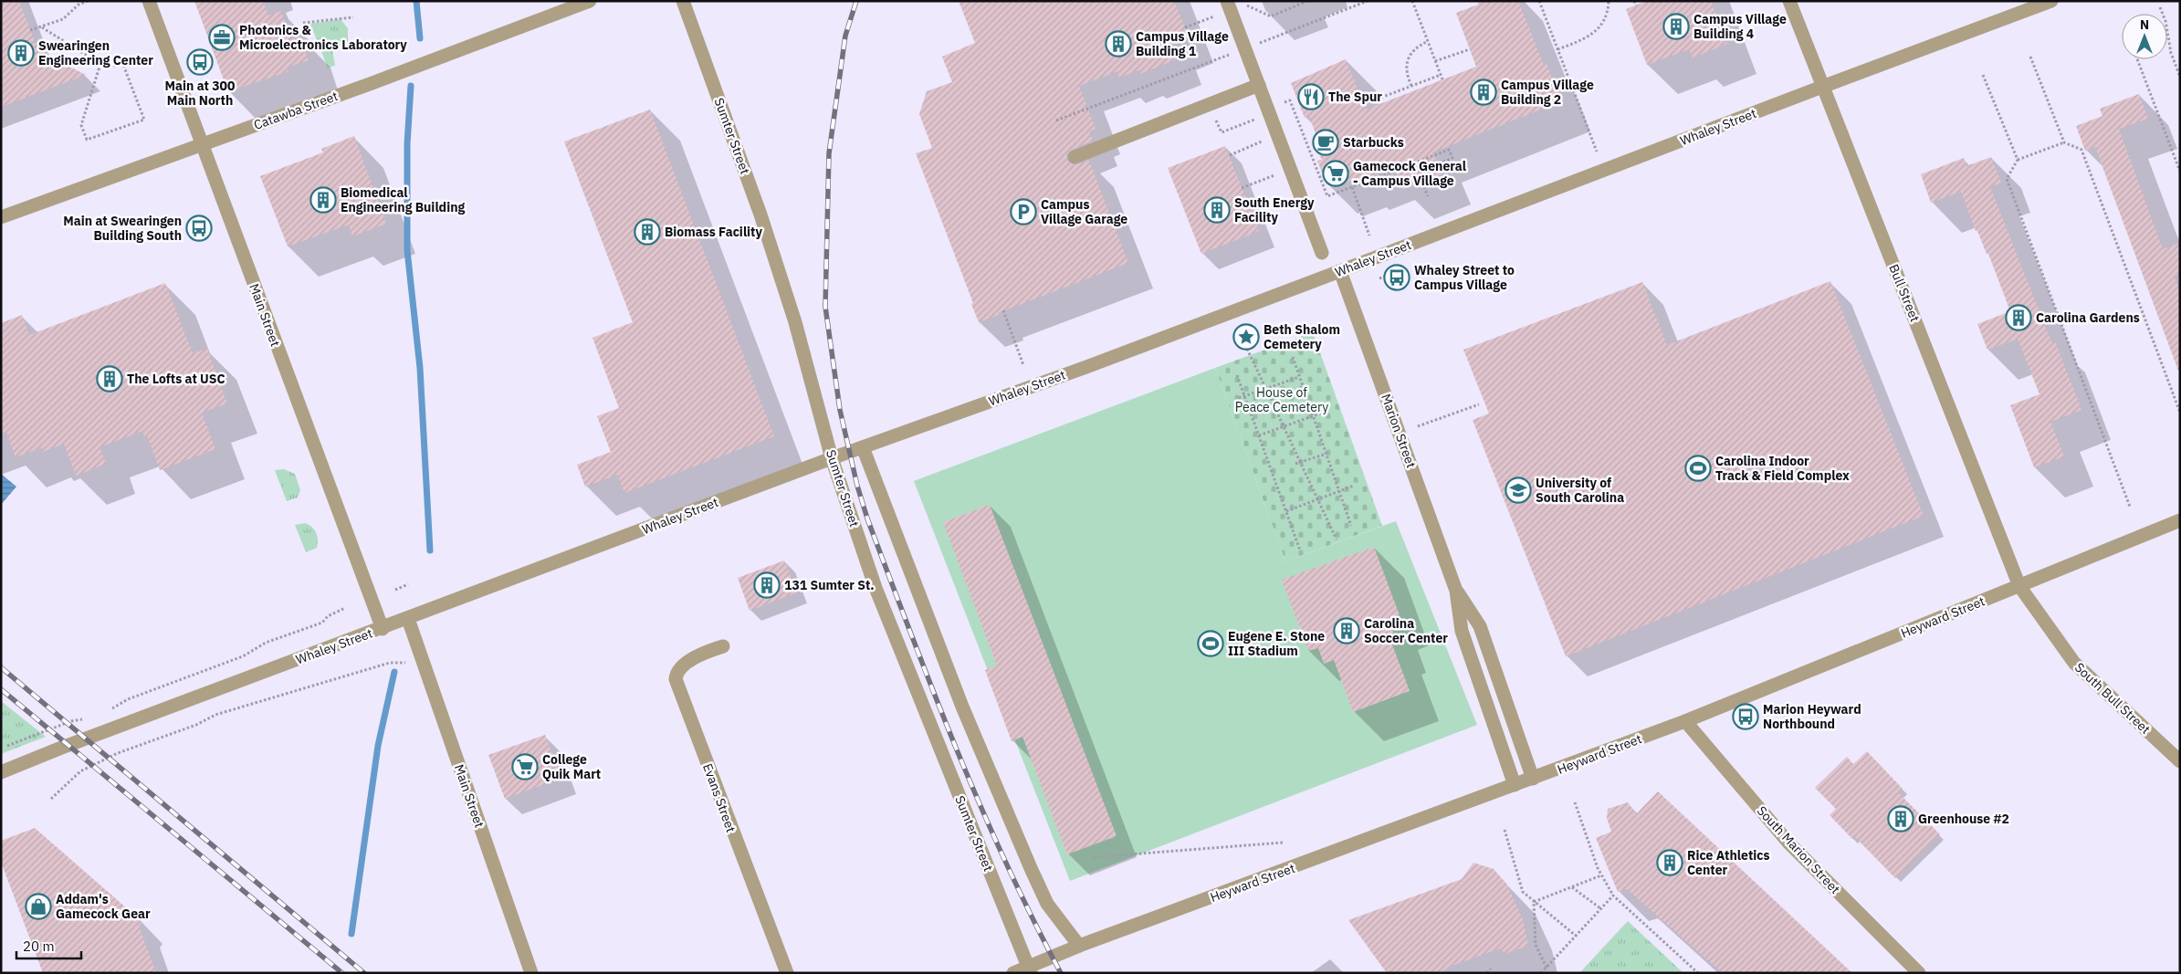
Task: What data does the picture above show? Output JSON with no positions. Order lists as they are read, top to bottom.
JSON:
{
  "streets": {
    "street": [
      "Catawba Street",
      "Whaley Street",
      "Sumter Street",
      "Bull Street",
      "Main Street",
      "Marion Street",
      "Heyward Street",
      "South Bull Street",
      "Evans Street",
      "South Marion Street"
    ]
  },
  "crossings": [
    ["Catawba Street", "Main Street"],
    ["Whaley Street", "Sumter Street"],
    ["Whaley Street", "Bull Street"],
    ["Whaley Street", "Main Street"],
    ["Whaley Street", "Marion Street"],
    ["Sumter Street", "Heyward Street"],
    ["Bull Street", "Heyward Street"],
    ["Bull Street", "South Bull Street"],
    ["Marion Street", "Heyward Street"],
    ["Heyward Street", "South Bull Street"],
    ["Heyward Street", "South Marion Street"]
  ],
  "parks": ["House of Peace Cemetery"],
  "places": {
    "building": [
      "Campus Village Building 4",
      "Campus Village Building 1",
      "Swearingen Engineering Center",
      "Campus Village Building 2",
      "Biomedical Engineering Building",
      "South Energy Facility",
      "Biomass Facility",
      "Carolina Gardens",
      "The Lofts at USC",
      "131 Sumter St.",
      "Carolina Soccer Center",
      "Greenhouse #2",
      "Rice Athletics Center"
    ],
    "office": ["Photonics & Microelectronics Laboratory"],
    "bus stop": [
      "Main at 300 Main North",
      "Main at Swearingen Building South",
      "Whaley Street to Campus Village",
      "Marion Heyward Northbound"
    ],
    "restaurant": ["The Spur"],
    "cafe": ["Starbucks"],
    "supermarket": ["Gamecock General - Campus Village", "College Quik Mart"],
    "parking": ["Campus Village Garage"],
    "place": ["Beth Shalom Cemetery"],
    "sports": ["Carolina Indoor Track & Field Complex", "Eugene E. Stone III Stadium"],
    "school or university": ["University of South Carolina"],
    "shop": ["Addam's Gamecock Gear"]
  },
  "scale_bar": "20 m",
  "north": "top"
}
